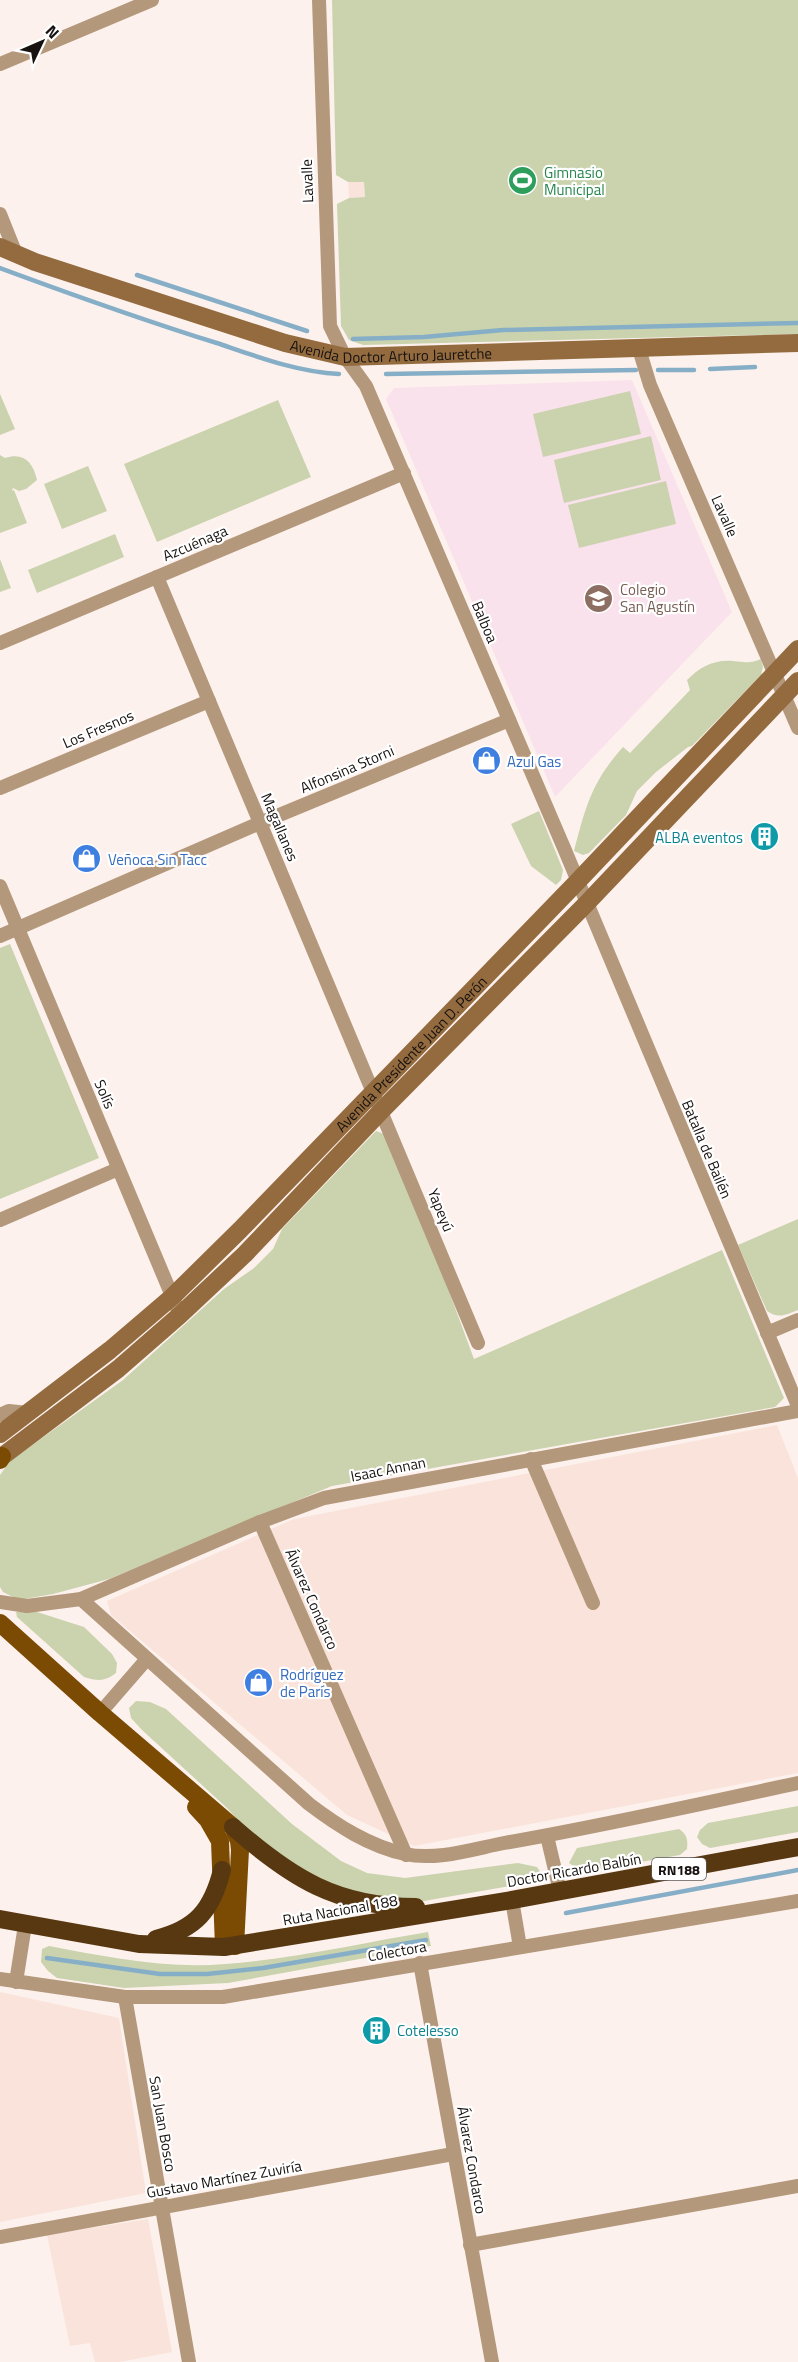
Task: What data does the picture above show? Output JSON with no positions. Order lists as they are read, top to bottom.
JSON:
{
  "streets": {
    "highway": ["RN188", "Doctor Ricardo Balbín", "Ruta Nacional 188"],
    "main road": ["Avenida Doctor Arturo Jauretche", "Avenida Presidente Juan D. Perón"],
    "street": [
      "Lavalle",
      "Azcuénaga",
      "Balboa",
      "Los Fresnos",
      "Alfonsina Storni",
      "Magallanes",
      "Solís",
      "Batalla de Bailén",
      "Yapeyú",
      "Isaac Annan",
      "Álvarez Condarco",
      "Colectora",
      "San Juan Bosco",
      "Gustavo Martínez Zuviría"
    ]
  },
  "crossings": [
    ["Lavalle", "Avenida Doctor Arturo Jauretche"],
    ["Lavalle", "Balboa"],
    ["Lavalle", "Avenida Presidente Juan D. Perón"],
    ["Avenida Doctor Arturo Jauretche", "Balboa"],
    ["Azcuénaga", "Balboa"],
    ["Azcuénaga", "Magallanes"],
    ["Balboa", "Alfonsina Storni"],
    ["Balboa", "Avenida Presidente Juan D. Perón"],
    ["Balboa", "Batalla de Bailén"],
    ["Los Fresnos", "Magallanes"],
    ["Alfonsina Storni", "Magallanes"],
    ["Alfonsina Storni", "Solís"],
    ["Magallanes", "Avenida Presidente Juan D. Perón"],
    ["Magallanes", "Yapeyú"],
    ["Avenida Presidente Juan D. Perón", "Solís"],
    ["Avenida Presidente Juan D. Perón", "Batalla de Bailén"],
    ["Avenida Presidente Juan D. Perón", "Yapeyú"],
    ["Isaac Annan", "Álvarez Condarco"],
    ["Álvarez Condarco", "Colectora"],
    ["Álvarez Condarco", "Gustavo Martínez Zuviría"],
    ["RN188", "Ruta Nacional 188"],
    ["Doctor Ricardo Balbín", "Ruta Nacional 188"],
    ["Colectora", "San Juan Bosco"],
    ["San Juan Bosco", "Gustavo Martínez Zuviría"]
  ],
  "places": {
    "sports": ["Gimnasio Municipal"],
    "school or university": ["Colegio San Agustín"],
    "shop": ["Azul Gas", "Veñoca Sin Tacc", "Rodríguez de París"],
    "building": ["ALBA eventos", "Cotelesso"]
  },
  "north": "top right"
}
